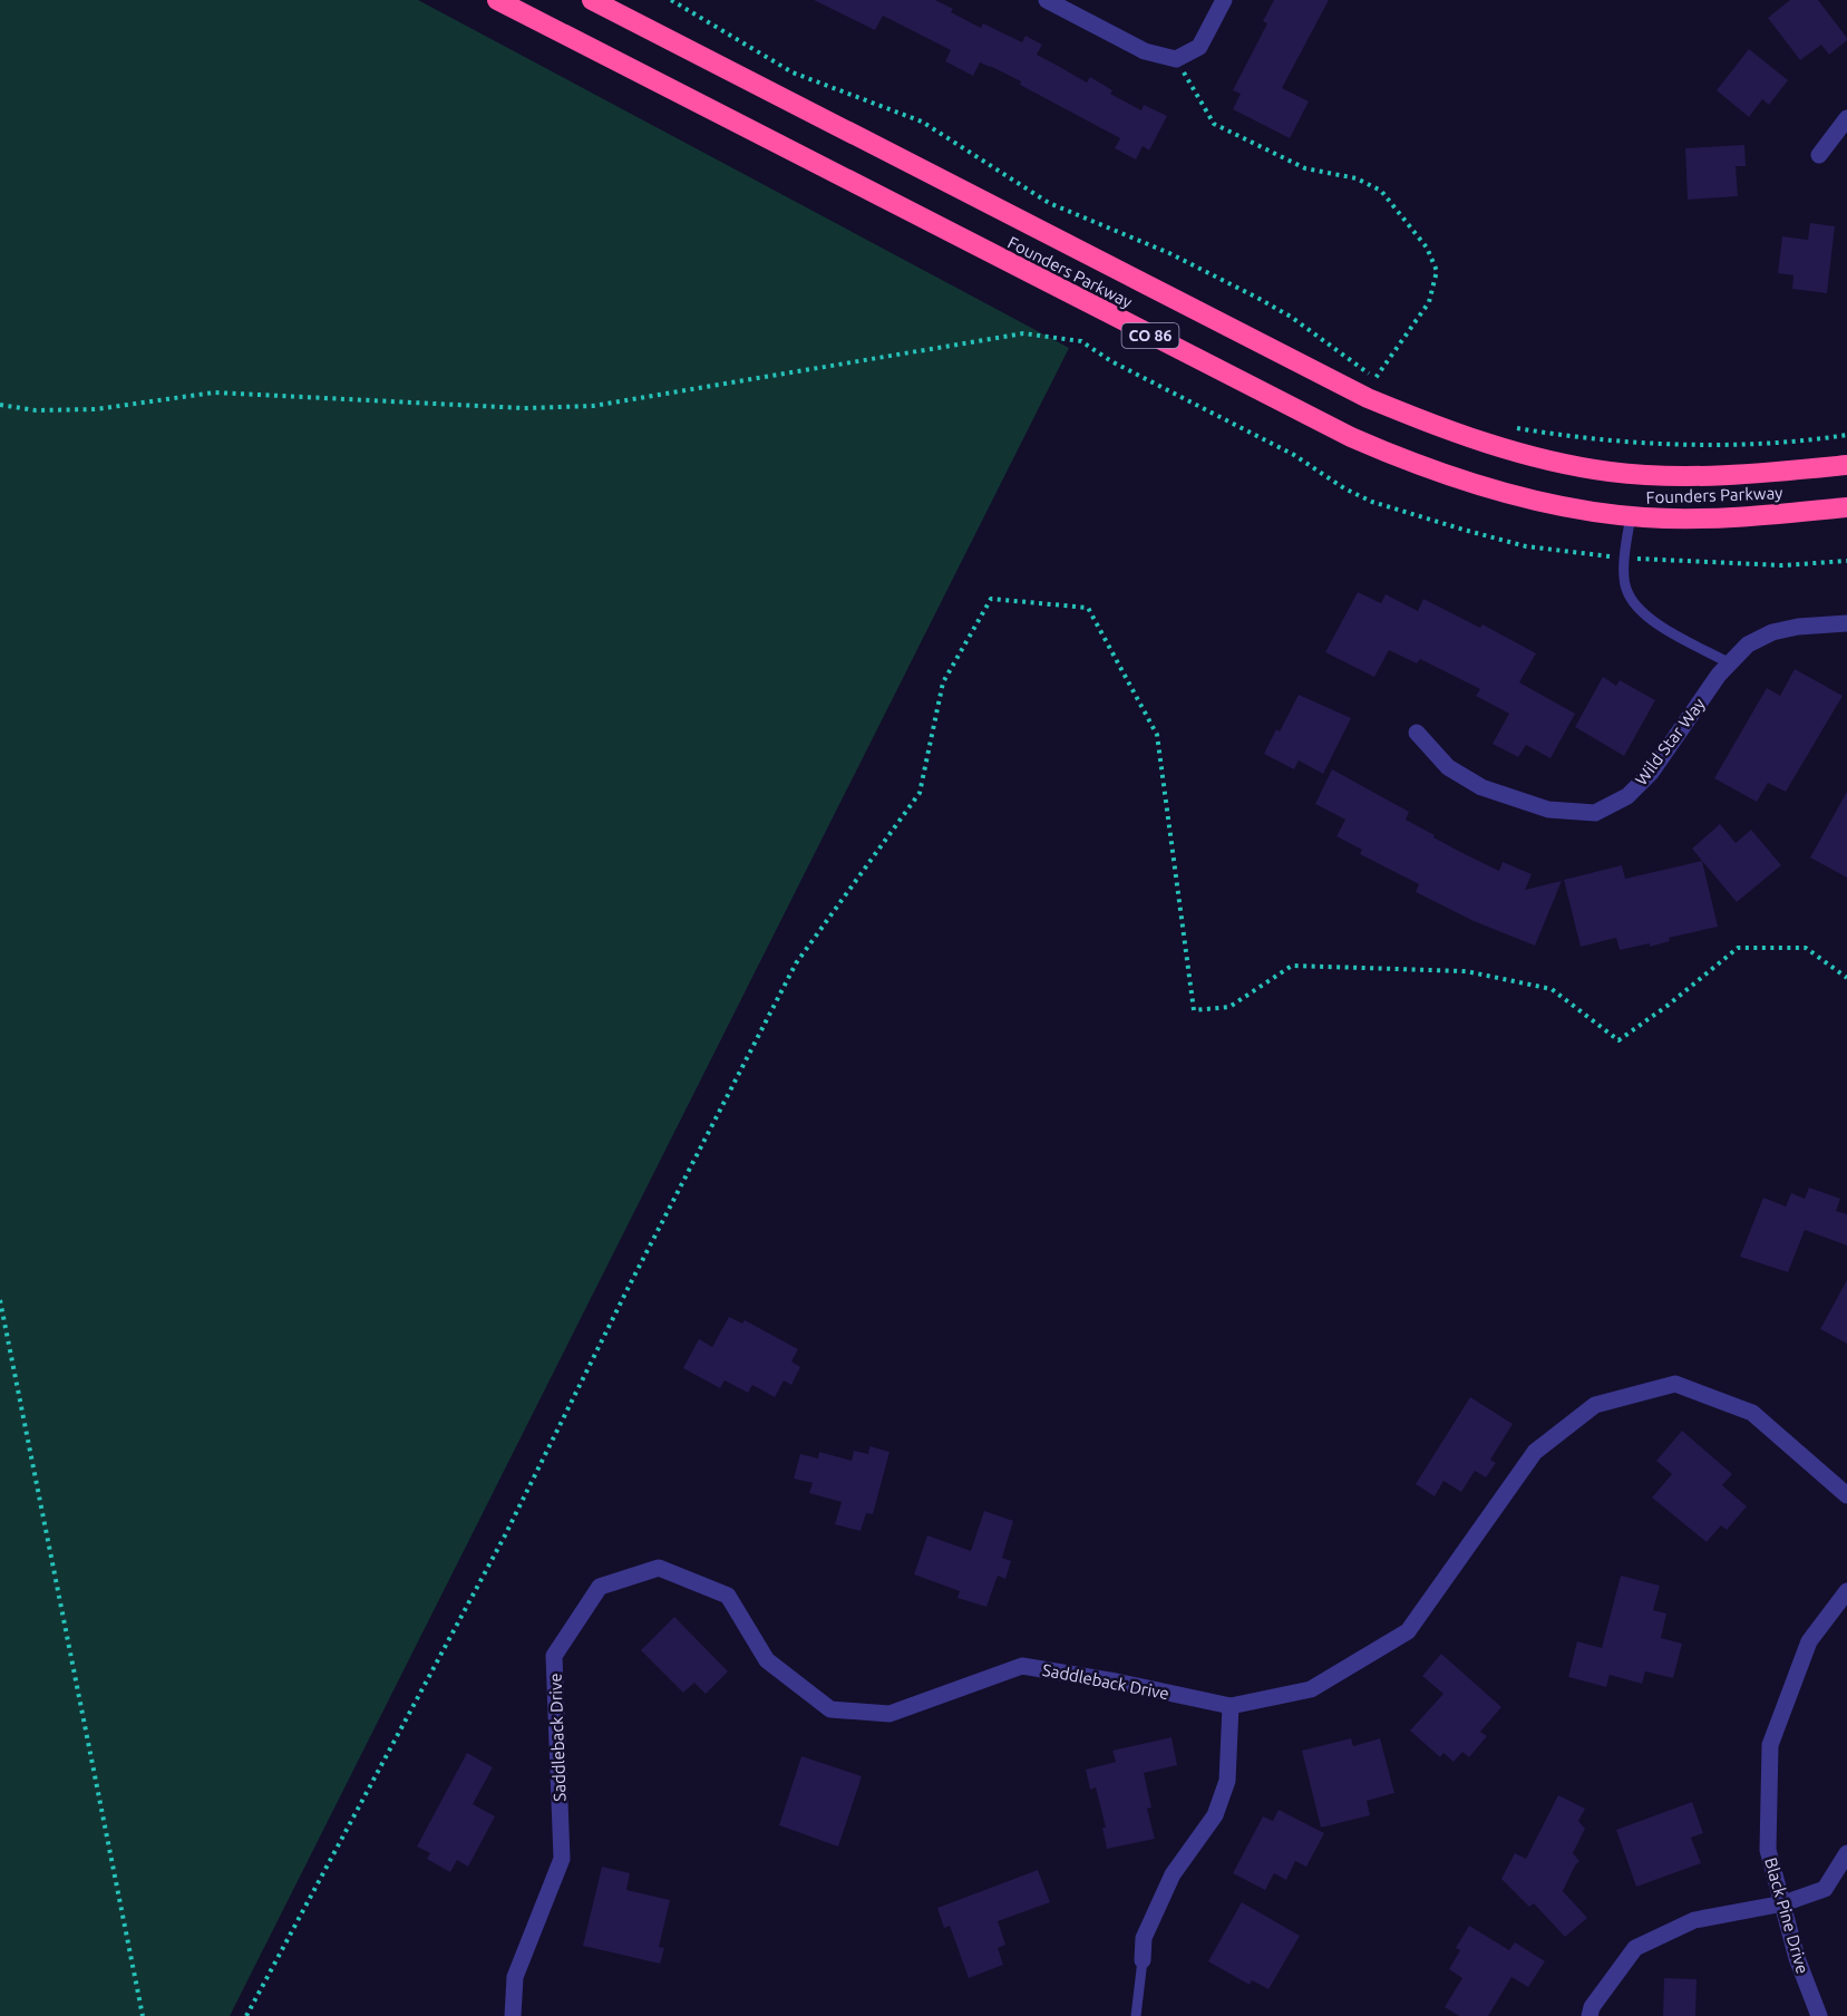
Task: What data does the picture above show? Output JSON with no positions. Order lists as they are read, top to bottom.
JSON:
{
  "streets": {
    "highway": ["Founders Parkway", "CO 86"],
    "street": ["Wild Star Way", "Saddleback Drive", "Black Pine Drive"]
  }
}
